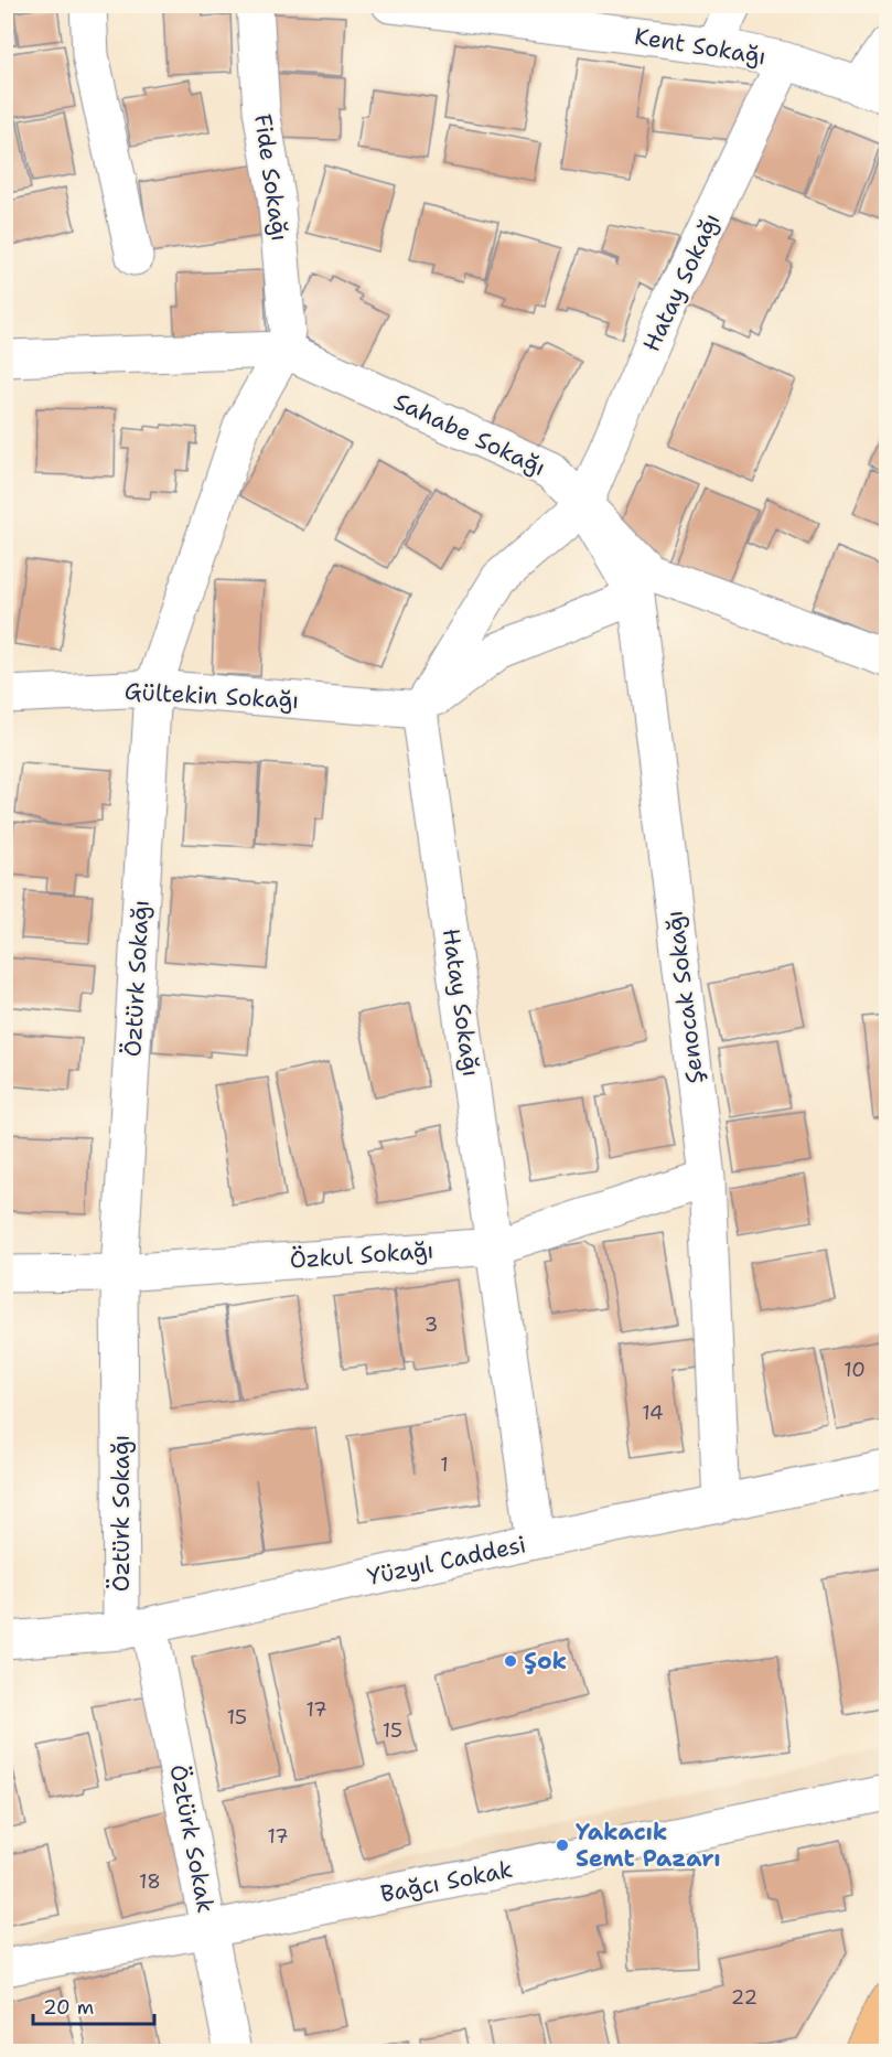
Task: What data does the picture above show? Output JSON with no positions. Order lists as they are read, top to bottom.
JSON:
{
  "streets": {
    "street": [
      "Kent Sokağı",
      "Fide Sokağı",
      "Hatay Sokağı",
      "Sahabe Sokağı",
      "Gültekin Sokağı",
      "Öztürk Sokağı",
      "Şenocak Sokağı",
      "Özkul Sokağı",
      "Yüzyıl Caddesi",
      "Öztürk Sokak",
      "Bağcı Sokak"
    ]
  },
  "crossings": [
    ["Kent Sokağı", "Hatay Sokağı"],
    ["Fide Sokağı", "Sahabe Sokağı"],
    ["Fide Sokağı", "Öztürk Sokağı"],
    ["Hatay Sokağı", "Sahabe Sokağı"],
    ["Hatay Sokağı", "Gültekin Sokağı"],
    ["Hatay Sokağı", "Şenocak Sokağı"],
    ["Hatay Sokağı", "Özkul Sokağı"],
    ["Hatay Sokağı", "Yüzyıl Caddesi"],
    ["Sahabe Sokağı", "Öztürk Sokağı"],
    ["Sahabe Sokağı", "Şenocak Sokağı"],
    ["Gültekin Sokağı", "Öztürk Sokağı"],
    ["Öztürk Sokağı", "Özkul Sokağı"],
    ["Öztürk Sokağı", "Yüzyıl Caddesi"],
    ["Öztürk Sokağı", "Öztürk Sokak"],
    ["Şenocak Sokağı", "Özkul Sokağı"],
    ["Şenocak Sokağı", "Yüzyıl Caddesi"],
    ["Yüzyıl Caddesi", "Öztürk Sokak"],
    ["Öztürk Sokak", "Bağcı Sokak"]
  ],
  "places": ["Şok", "Yakacık Semt Pazarı"],
  "house_numbers": [
    "3",
    "10",
    "14",
    "1",
    "17",
    "15",
    "15",
    "17",
    "18",
    "22"
  ],
  "scale_bar": "20 m"
}
